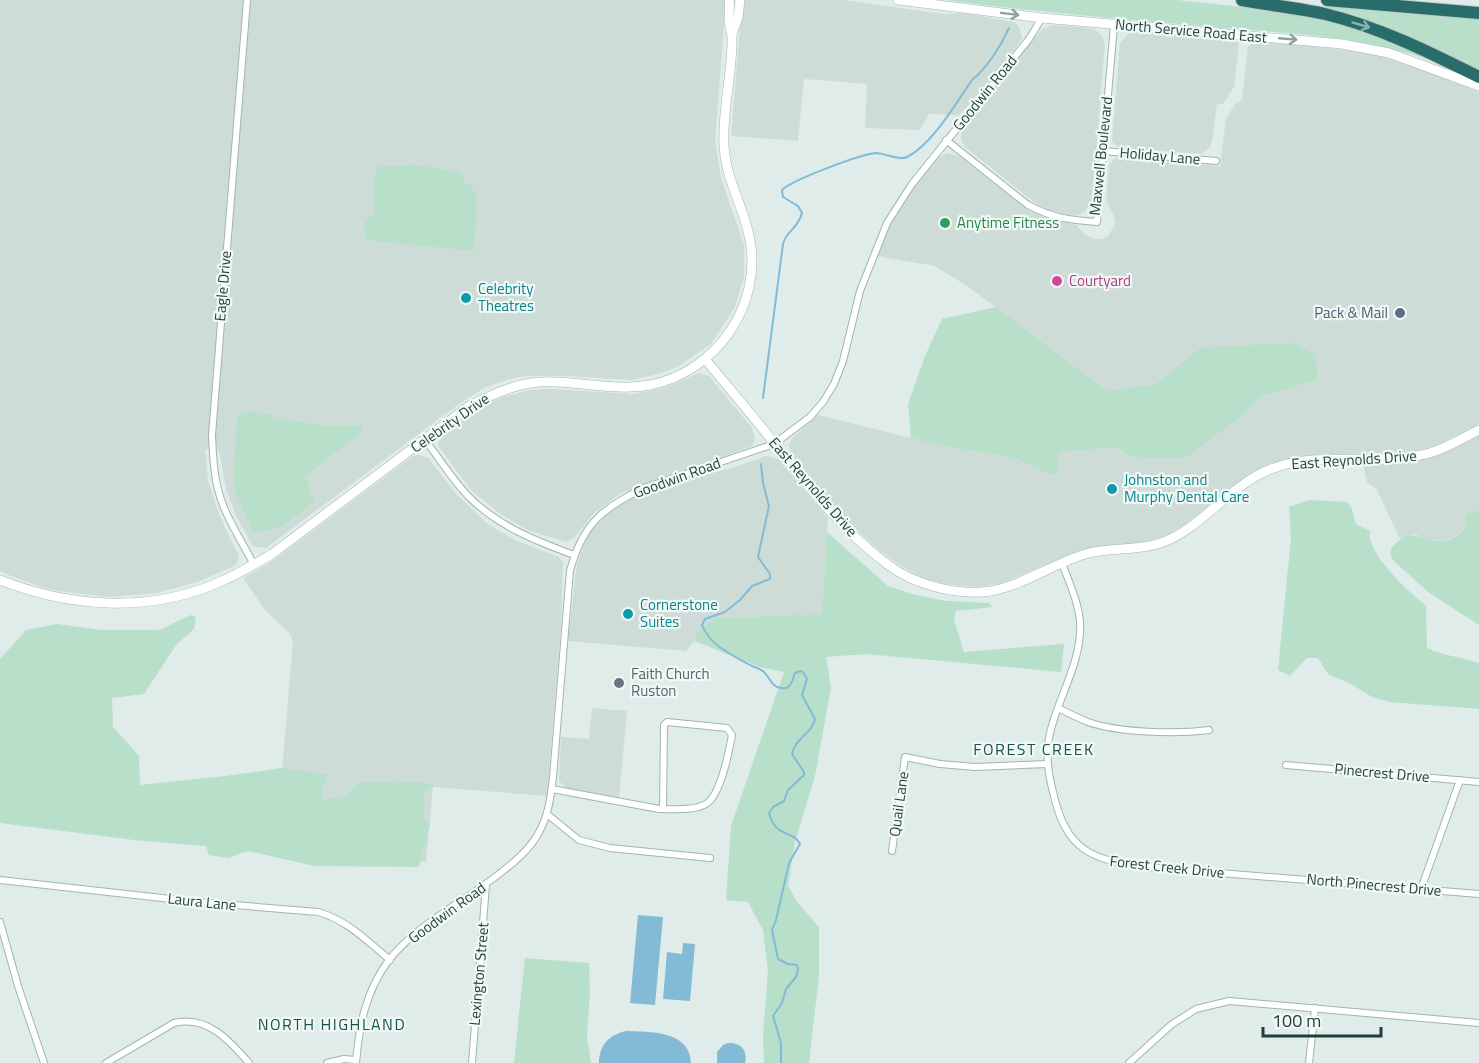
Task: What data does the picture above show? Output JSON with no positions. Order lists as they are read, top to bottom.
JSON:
{
  "streets": {
    "street": [
      "North Service Road East",
      "Goodwin Road",
      "Maxwell Boulevard",
      "Holiday Lane",
      "Eagle Drive",
      "Celebrity Drive",
      "East Reynolds Drive",
      "Pinecrest Drive",
      "Quail Lane",
      "Forest Creek Drive",
      "North Pinecrest Drive",
      "Laura Lane",
      "Lexington Street"
    ]
  },
  "crossings": [
    ["North Service Road East", "Goodwin Road"],
    ["North Service Road East", "Maxwell Boulevard"],
    ["Goodwin Road", "Maxwell Boulevard"],
    ["Goodwin Road", "East Reynolds Drive"],
    ["Goodwin Road", "Laura Lane"],
    ["Goodwin Road", "Lexington Street"],
    ["Maxwell Boulevard", "Holiday Lane"],
    ["Eagle Drive", "Celebrity Drive"],
    ["Celebrity Drive", "East Reynolds Drive"],
    ["East Reynolds Drive", "Forest Creek Drive"],
    ["Quail Lane", "Forest Creek Drive"],
    ["Forest Creek Drive", "North Pinecrest Drive"]
  ],
  "one_way": ["North Service Road East"],
  "districts": ["FOREST CREEK", "NORTH HIGHLAND"],
  "places": [
    "Anytime Fitness",
    "Courtyard",
    "Celebrity Theatres",
    "Pack & Mail",
    "Johnston and Murphy Dental Care",
    "Cornerstone Suites",
    "Faith Church Ruston"
  ],
  "scale_bar": "100 m"
}
